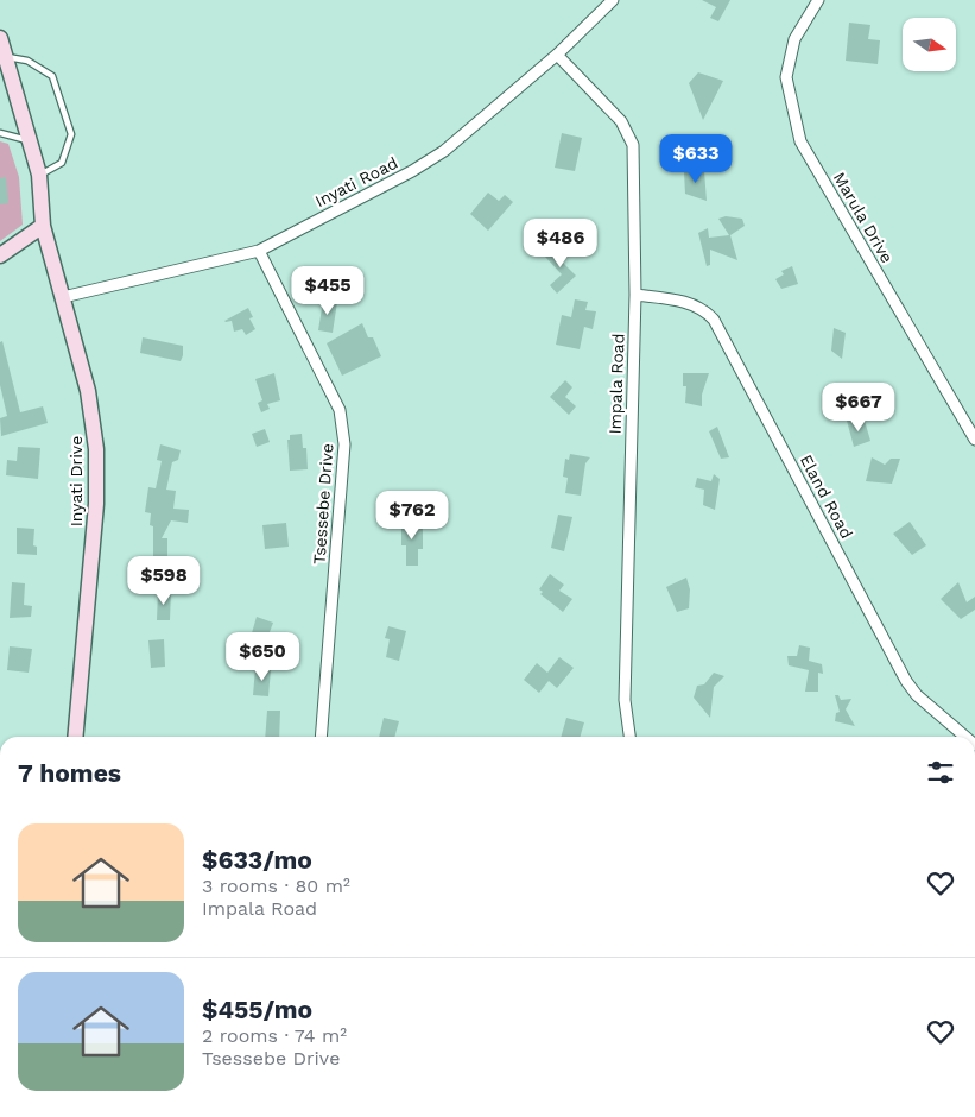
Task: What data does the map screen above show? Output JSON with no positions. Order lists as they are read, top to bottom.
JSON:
{
  "streets": {
    "street": [
      "Inyati Road",
      "Marula Drive",
      "Impala Road",
      "Inyati Drive",
      "Eland Road",
      "Tsessebe Drive"
    ]
  },
  "crossings": [
    ["Inyati Road", "Impala Road"],
    ["Inyati Road", "Inyati Drive"],
    ["Inyati Road", "Tsessebe Drive"],
    ["Impala Road", "Eland Road"]
  ],
  "north": "right",
  "page": {
    "price": [
      "$633",
      "$486",
      "$455",
      "$667",
      "$762",
      "$598",
      "$650"
    ],
    "heading": "7 homes",
    "list": [
      {
        "name": "$633/mo",
        "note": "3 rooms · 80 m² · Impala Road"
      },
      {
        "name": "$455/mo",
        "note": "2 rooms · 74 m² · Tsessebe Drive"
      }
    ]
  }
}
